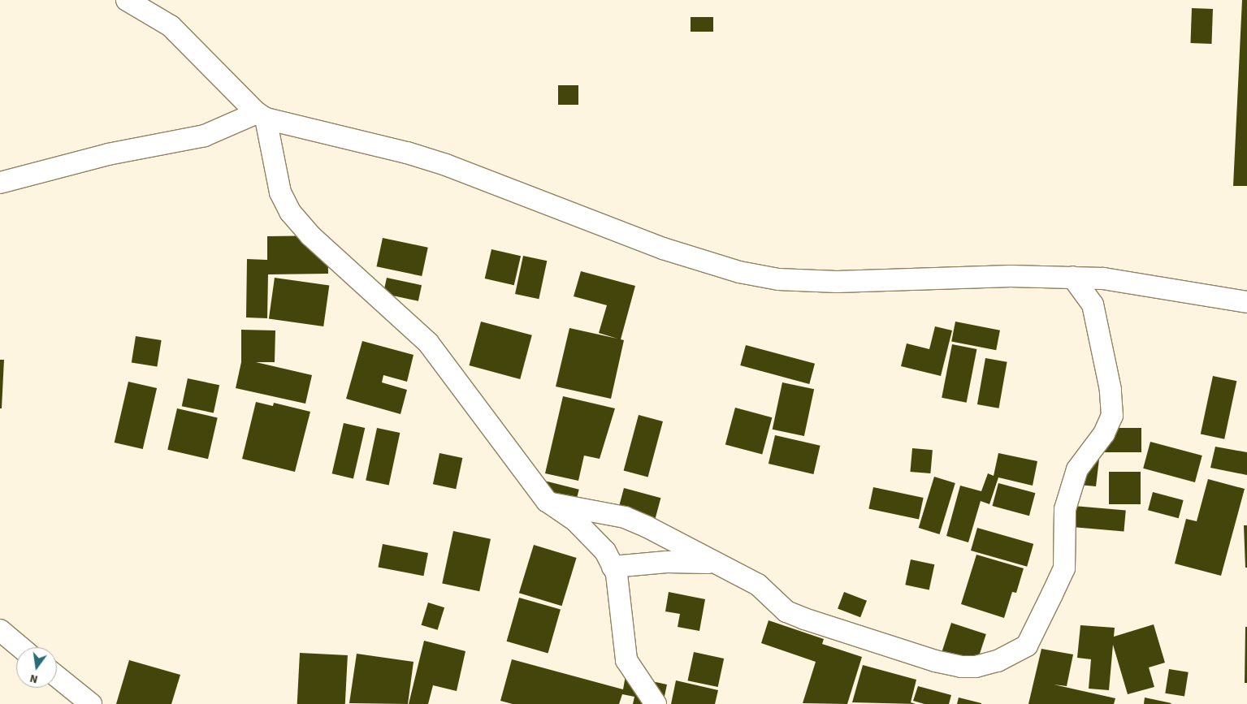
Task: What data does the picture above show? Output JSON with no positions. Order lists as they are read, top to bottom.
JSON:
{
  "north": "bottom"
}
